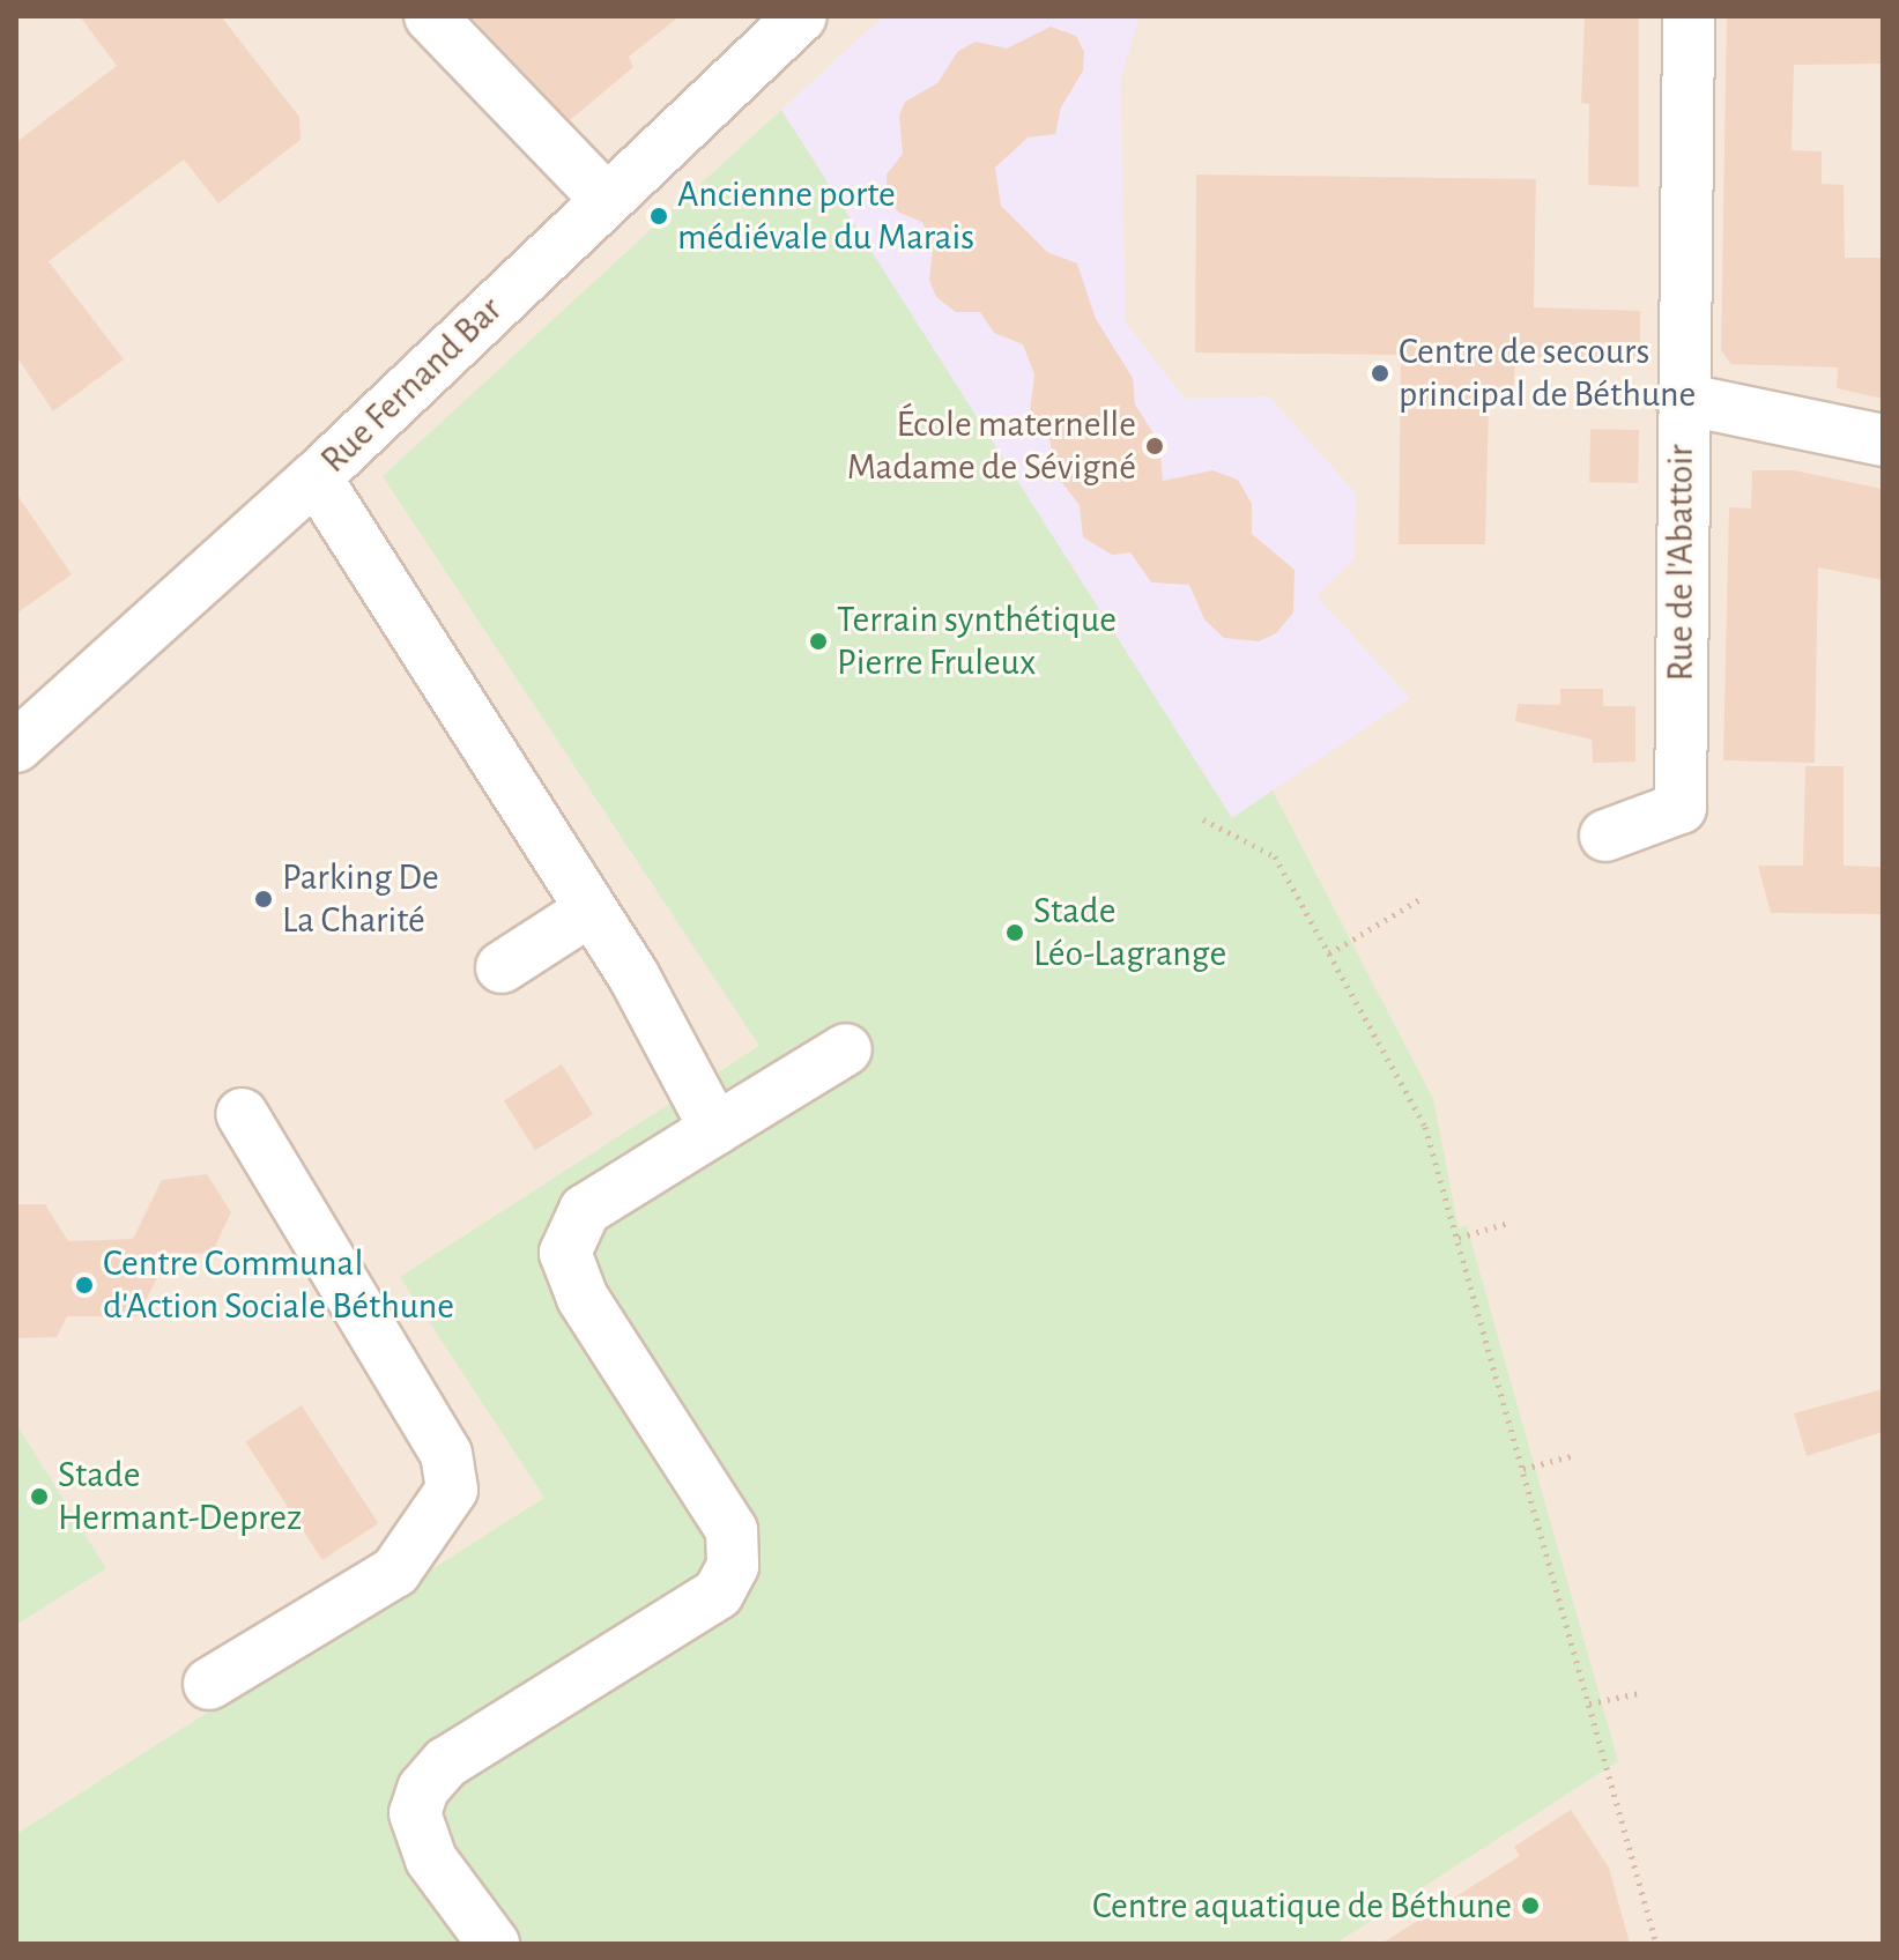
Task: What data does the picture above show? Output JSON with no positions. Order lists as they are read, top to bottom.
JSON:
{
  "streets": {
    "street": ["Rue Fernand Bar", "Rue de l'Abattoir"]
  },
  "places": [
    "Ancienne porte médiévale du Marais",
    "Centre de secours principal de Béthune",
    "École maternelle Madame de Sévigné",
    "Terrain synthétique Pierre Fruleux",
    "Parking De La Charité",
    "Stade Léo-Lagrange",
    "Centre Communal d'Action Sociale Béthune",
    "Stade Hermant-Deprez",
    "Centre aquatique de Béthune"
  ]
}
